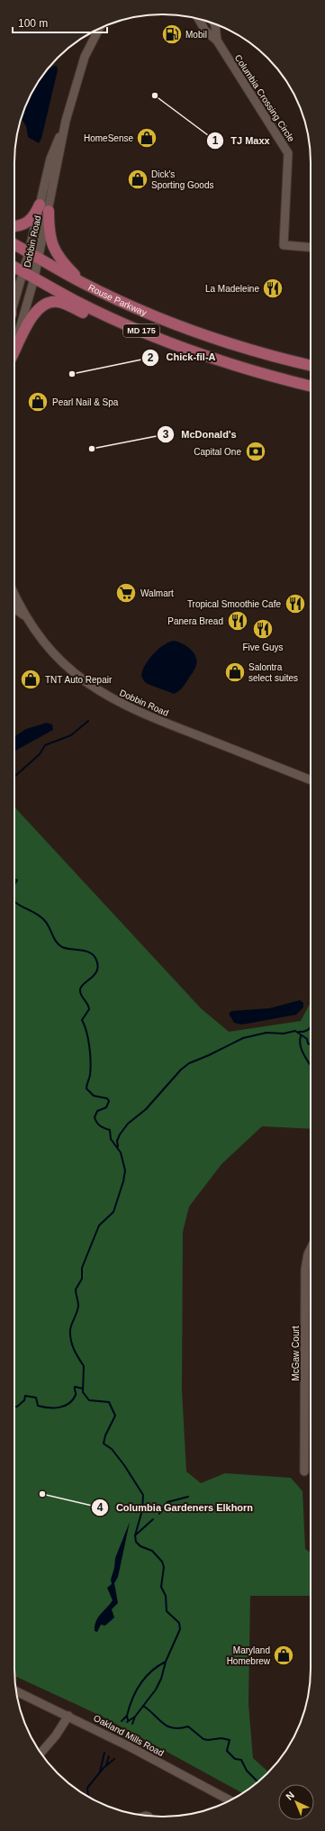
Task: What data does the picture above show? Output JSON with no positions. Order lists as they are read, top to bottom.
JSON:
{
  "streets": {
    "main road": ["Rouse Parkway", "MD 175"],
    "street": [
      "Columbia Crossing Circle",
      "Dobbin Road",
      "McGaw Court",
      "Oakland Mills Road"
    ]
  },
  "crossings": [
    ["Dobbin Road", "Rouse Parkway"]
  ],
  "places": {
    "fuel station": ["Mobil"],
    "other": [
      "TJ Maxx",
      "Chick-fil-A",
      "McDonald's",
      "Columbia Gardeners Elkhorn"
    ],
    "shop": [
      "HomeSense",
      "Dick's Sporting Goods",
      "Pearl Nail & Spa",
      "Salontra select suites",
      "TNT Auto Repair",
      "Maryland Homebrew"
    ],
    "restaurant": [
      "La Madeleine",
      "Tropical Smoothie Cafe",
      "Panera Bread",
      "Five Guys"
    ],
    "bank": ["Capital One"],
    "supermarket": ["Walmart"]
  },
  "scale_bar": "100 m",
  "north": "top left"
}
